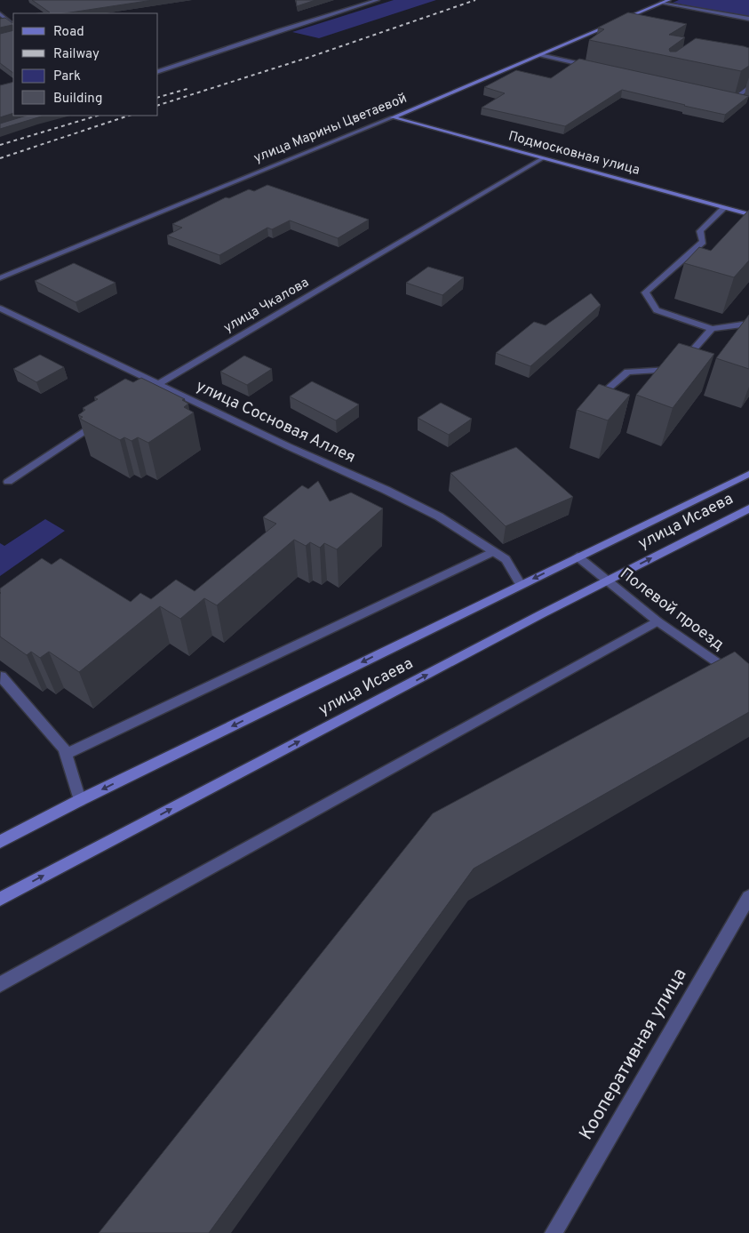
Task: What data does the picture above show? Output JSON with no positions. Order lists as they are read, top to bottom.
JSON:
{
  "streets": {
    "street": [
      "улица Марины Цветаевой",
      "Подмосковная улица",
      "улица Чкалова",
      "улица Сосновая Аллея",
      "улица Исаева",
      "Полевой проезд",
      "Кооперативная улица"
    ]
  },
  "crossings": [
    ["улица Марины Цветаевой", "Подмосковная улица"],
    ["Подмосковная улица", "улица Чкалова"],
    ["улица Чкалова", "улица Сосновая Аллея"],
    ["улица Сосновая Аллея", "улица Исаева"],
    ["улица Исаева", "Полевой проезд"]
  ],
  "legend": [
    "Road",
    "Railway",
    "Park",
    "Building"
  ]
}
